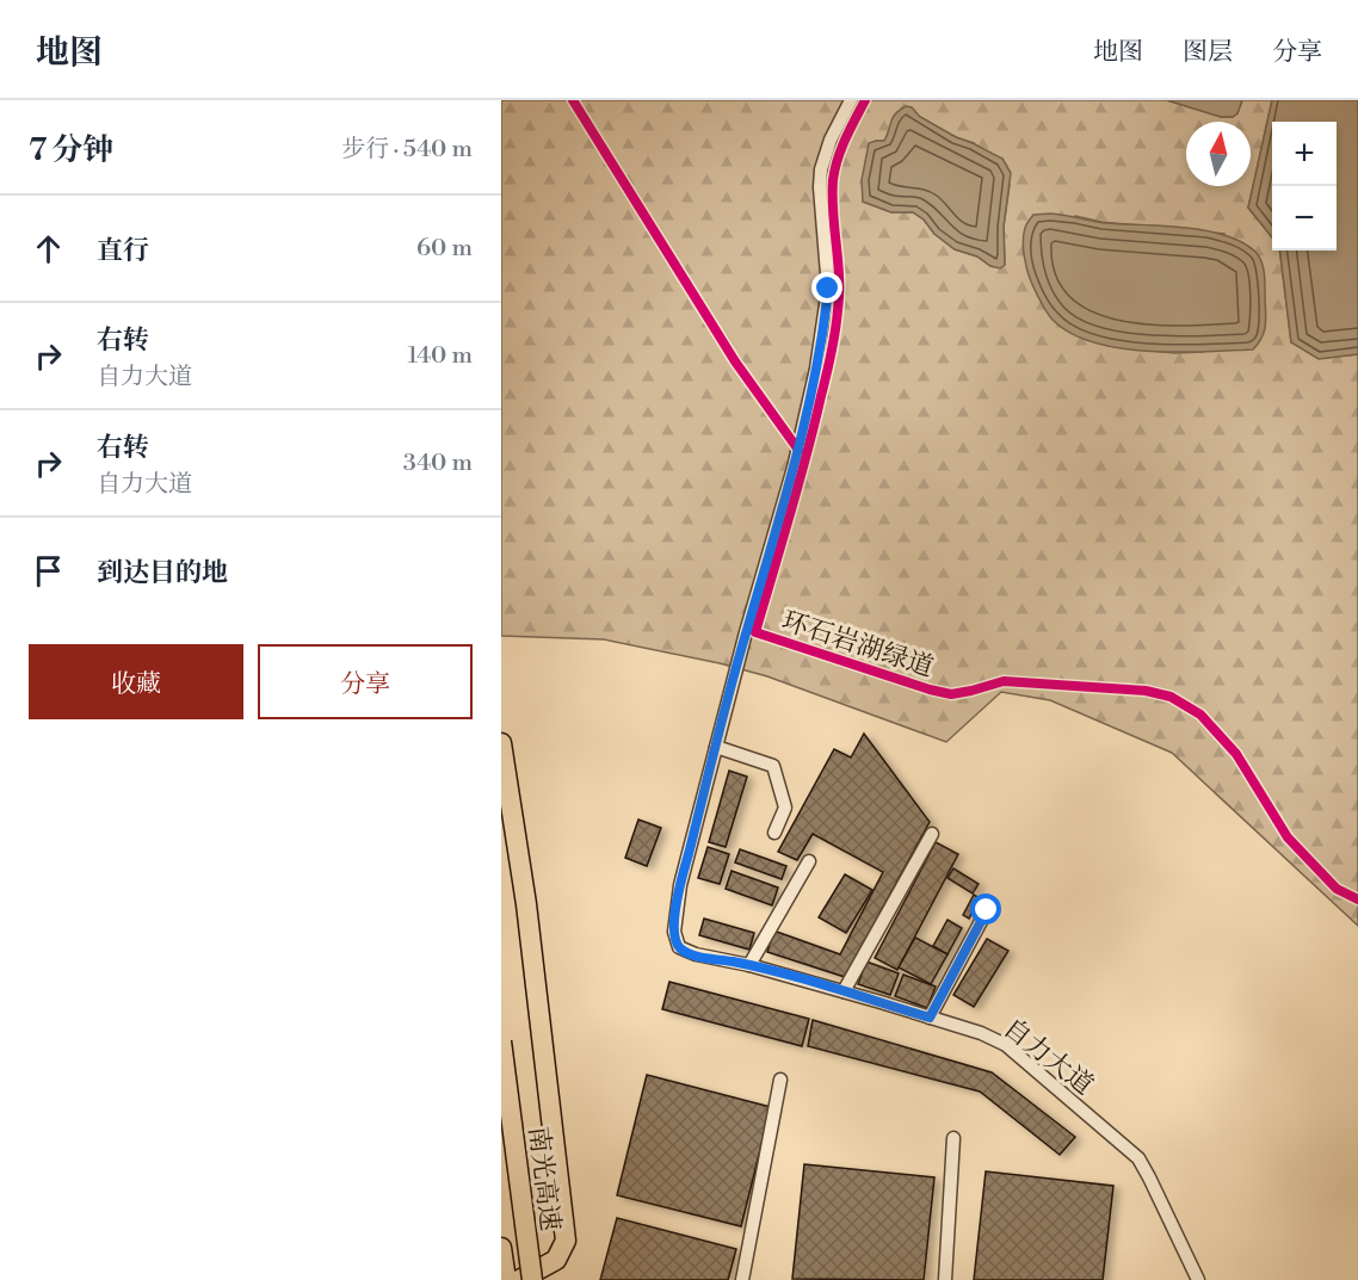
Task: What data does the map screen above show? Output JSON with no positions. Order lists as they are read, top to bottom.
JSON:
{
  "streets": {
    "highway": ["南光高速"],
    "street": ["自力大道"],
    "cycle path": ["环石岩湖绿道"]
  },
  "north": "top",
  "page": {
    "header": "地图",
    "nav": ["地图", "图层", "分享"],
    "heading": ["7 分钟", "步行 · 540 m"],
    "map_buttons": ["+", "−"],
    "list": [
      ["直行", "60 m"],
      ["右转", "自力大道", "140 m"],
      ["右转", "自力大道", "340 m"],
      "到达目的地"
    ],
    "buttons": ["收藏", "分享"]
  }
}
